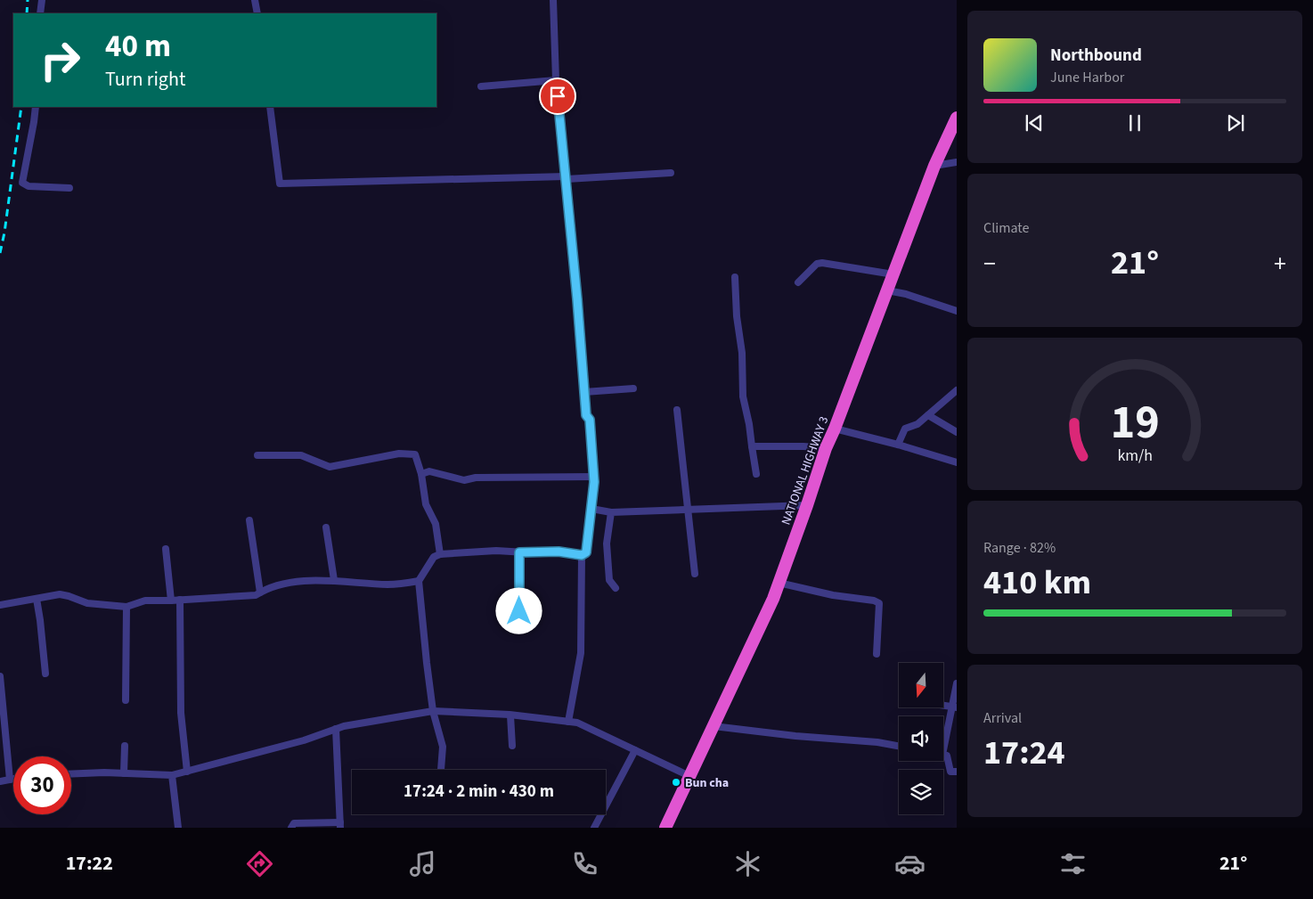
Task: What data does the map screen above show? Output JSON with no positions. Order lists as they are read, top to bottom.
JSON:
{
  "streets": {
    "highway": ["NATIONAL HIGHWAY 3"]
  },
  "places": ["Bun cha"],
  "north": "bottom",
  "page": {
    "turn": ["40 m", "Turn right"],
    "song": ["Northbound", "June Harbor"],
    "tile": [
      "Climate",
      ["Range · 82%", "410 km"],
      ["Arrival", "17:24"]
    ],
    "heat": ["−", "21°", "+"],
    "limit": "30",
    "trip": "17:24 · 2 min · 430 m",
    "tabs": ["17:22", "21°"],
    "gauge": ["19", "km/h"]
  }
}
